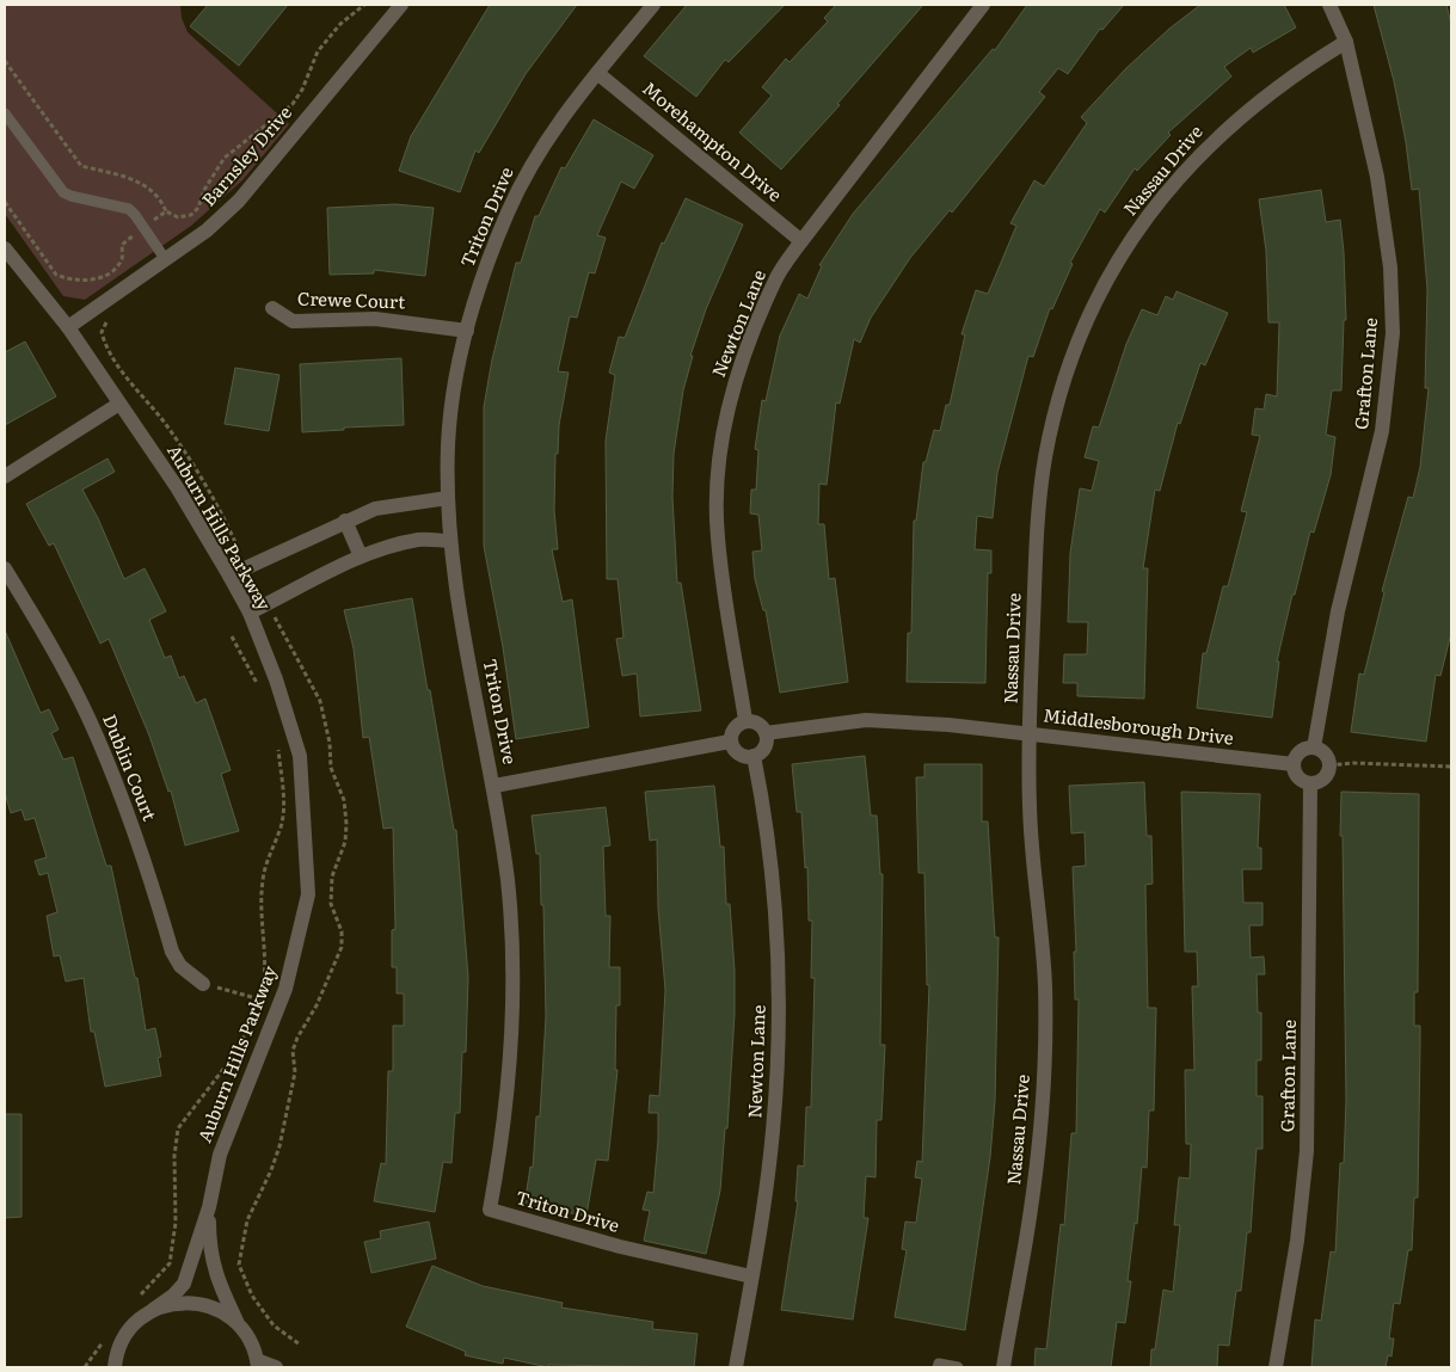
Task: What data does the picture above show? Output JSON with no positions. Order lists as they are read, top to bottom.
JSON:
{
  "streets": {
    "street": [
      "Morehampton Drive",
      "Barnsley Drive",
      "Nassau Drive",
      "Triton Drive",
      "Crewe Court",
      "Newton Lane",
      "Grafton Lane",
      "Auburn Hills Parkway",
      "Middlesborough Drive",
      "Dublin Court"
    ]
  },
  "crossings": [
    ["Morehampton Drive", "Triton Drive"],
    ["Morehampton Drive", "Newton Lane"],
    ["Barnsley Drive", "Auburn Hills Parkway"],
    ["Nassau Drive", "Grafton Lane"],
    ["Nassau Drive", "Middlesborough Drive"],
    ["Triton Drive", "Crewe Court"],
    ["Triton Drive", "Newton Lane"],
    ["Newton Lane", "Middlesborough Drive"],
    ["Grafton Lane", "Middlesborough Drive"]
  ]
}
